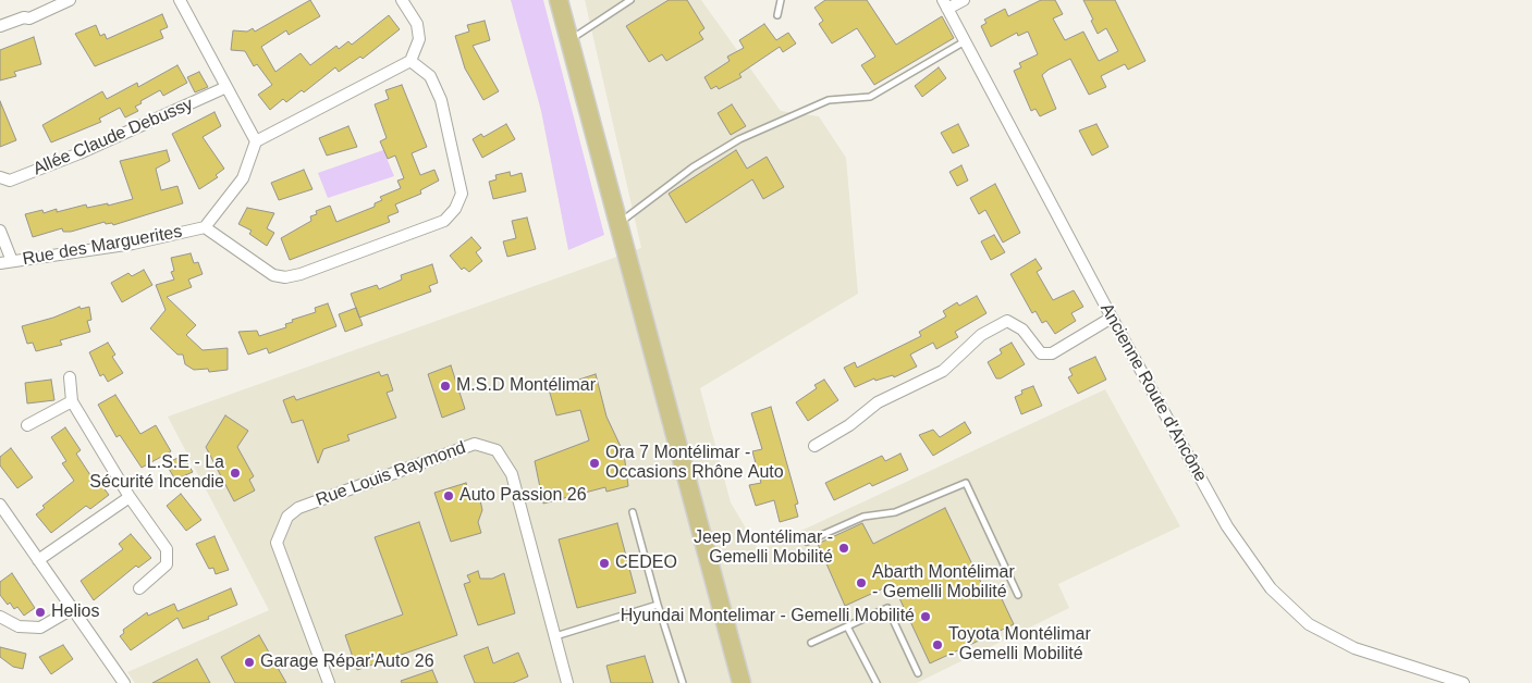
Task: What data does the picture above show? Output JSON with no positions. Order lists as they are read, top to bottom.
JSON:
{
  "streets": {
    "street": [
      "Allée Claude Debussy",
      "Rue des Marguerites",
      "Ancienne Route d'Ancône",
      "Rue Louis Raymond"
    ]
  },
  "places": [
    "M.S.D Montélimar",
    "Ora 7 Montélimar - Occasions Rhône Auto",
    "L.S.E - La Sécurité Incendie",
    "Auto Passion 26",
    "Jeep Montélimar - Gemelli Mobilité",
    "CEDEO",
    "Abarth Montélimar - Gemelli Mobilité",
    "Helios",
    "Hyundai Montelimar - Gemelli Mobilité",
    "Toyota Montélimar - Gemelli Mobilité",
    "Garage Répar'Auto 26"
  ]
}
